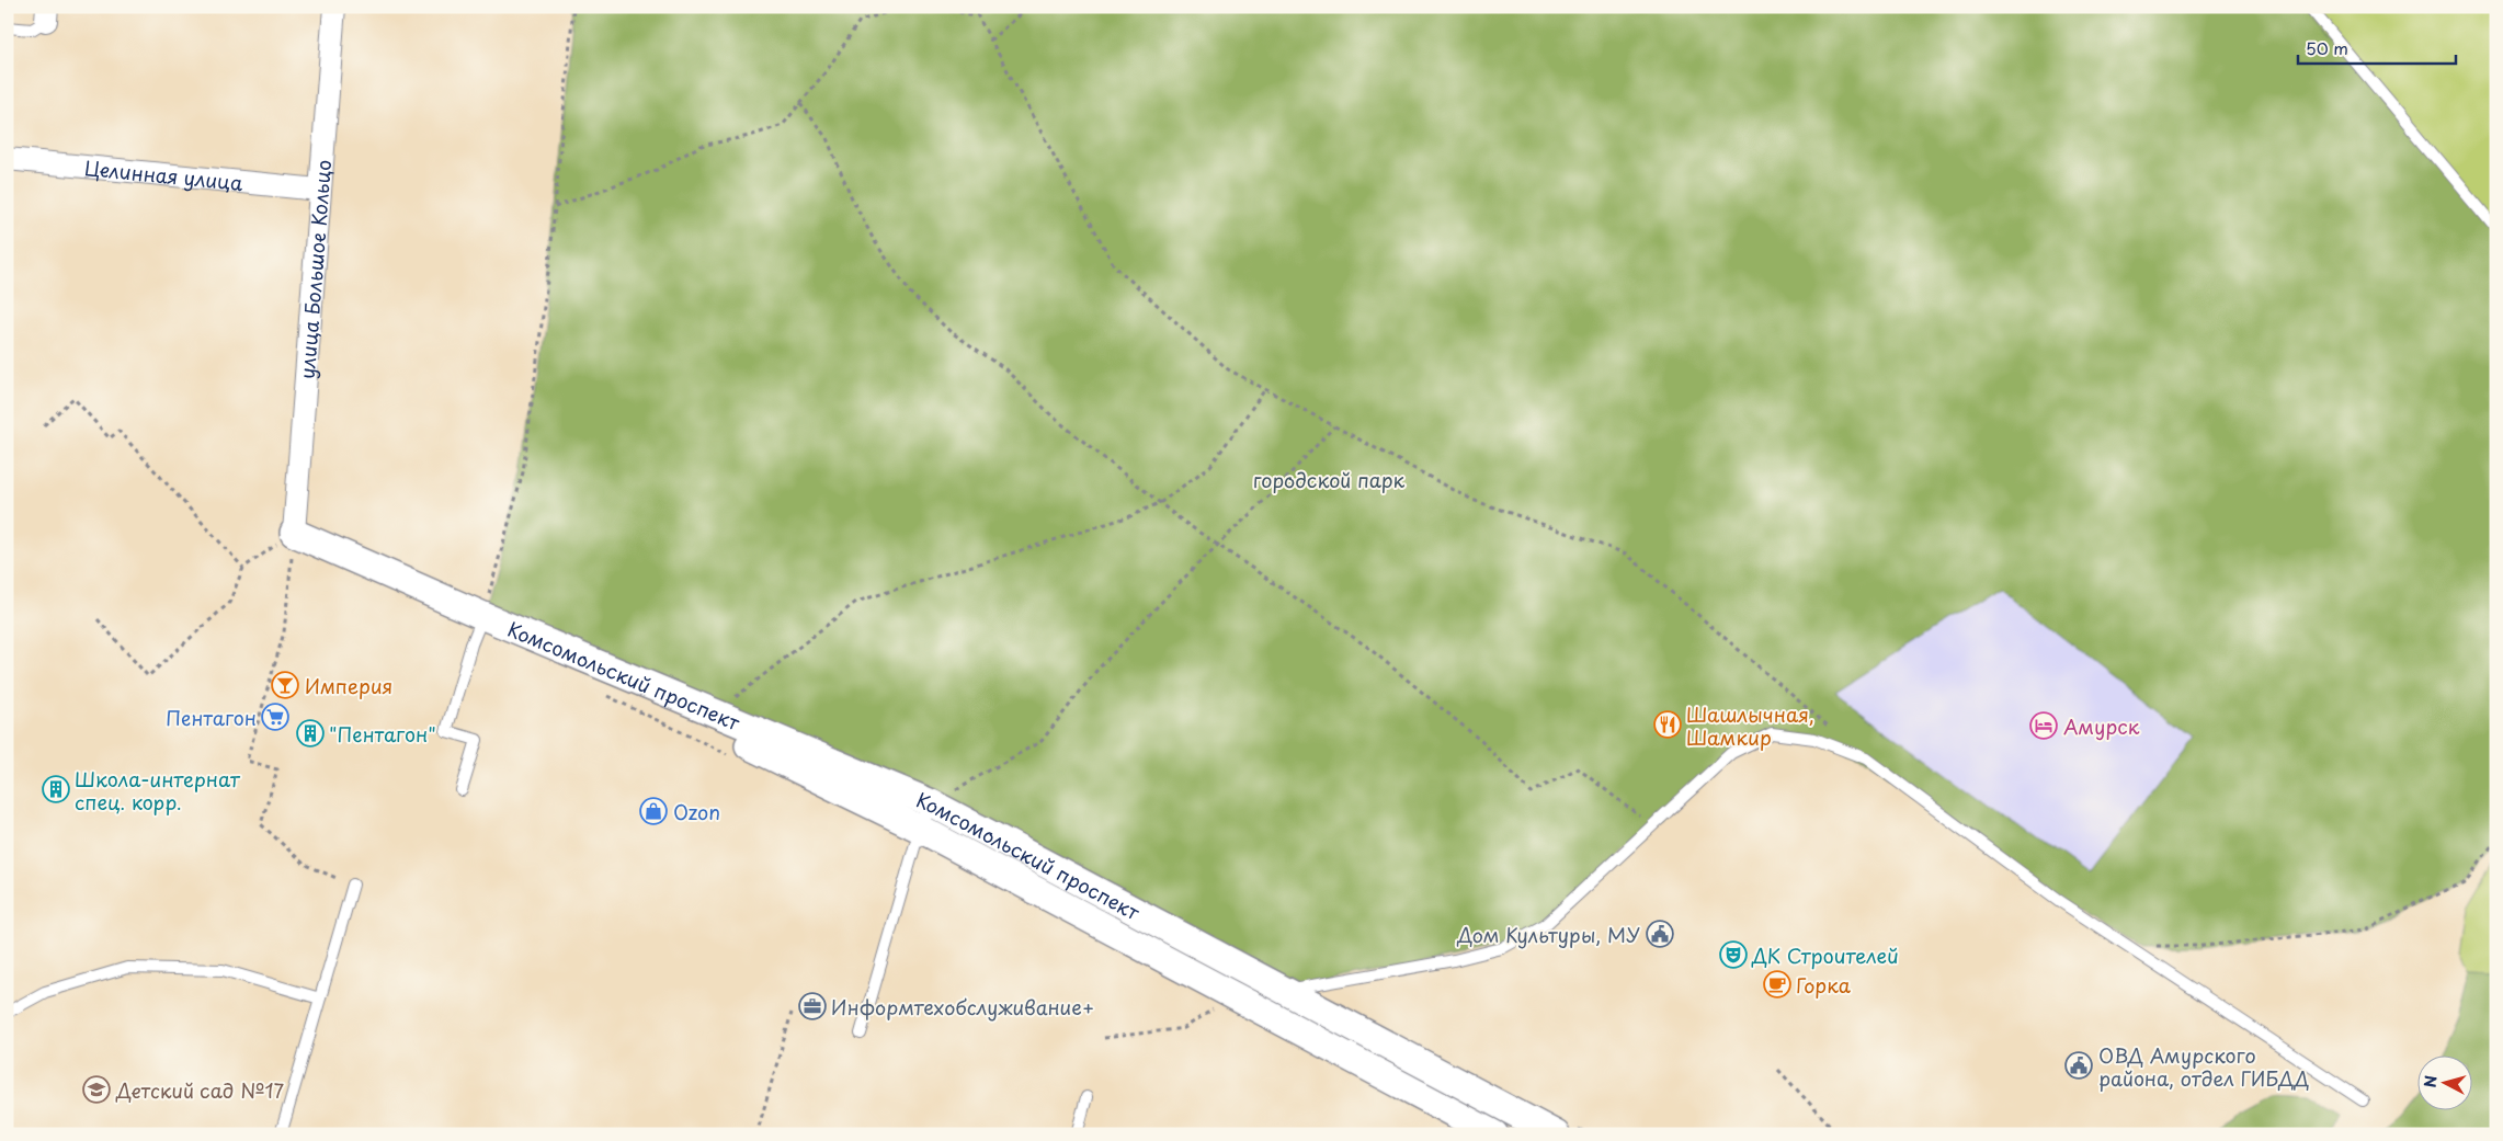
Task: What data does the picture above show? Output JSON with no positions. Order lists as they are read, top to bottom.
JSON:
{
  "streets": {
    "street": ["Целинная улица", "улица Большое Кольцо", "Комсомольский проспект"]
  },
  "crossings": [
    ["Целинная улица", "улица Большое Кольцо"],
    ["улица Большое Кольцо", "Комсомольский проспект"]
  ],
  "parks": ["городской парк"],
  "places": {
    "bar": ["Империя"],
    "supermarket": ["Пентагон"],
    "restaurant": ["Шашлычная, Шамкир"],
    "hotel": ["Амурск"],
    "building": ["\"Пентагон\"", "Школа-интернат спец. корр."],
    "shop": ["Ozon"],
    "public building": ["Дом Культуры, МУ", "ОВД Амурского района, отдел ГИБДД"],
    "theatre": ["ДК Строителей"],
    "cafe": ["Горка"],
    "office": ["Информтехобслуживание+"],
    "school or university": ["Детский сад №17"]
  },
  "scale_bar": "50 m",
  "north": "left"
}
